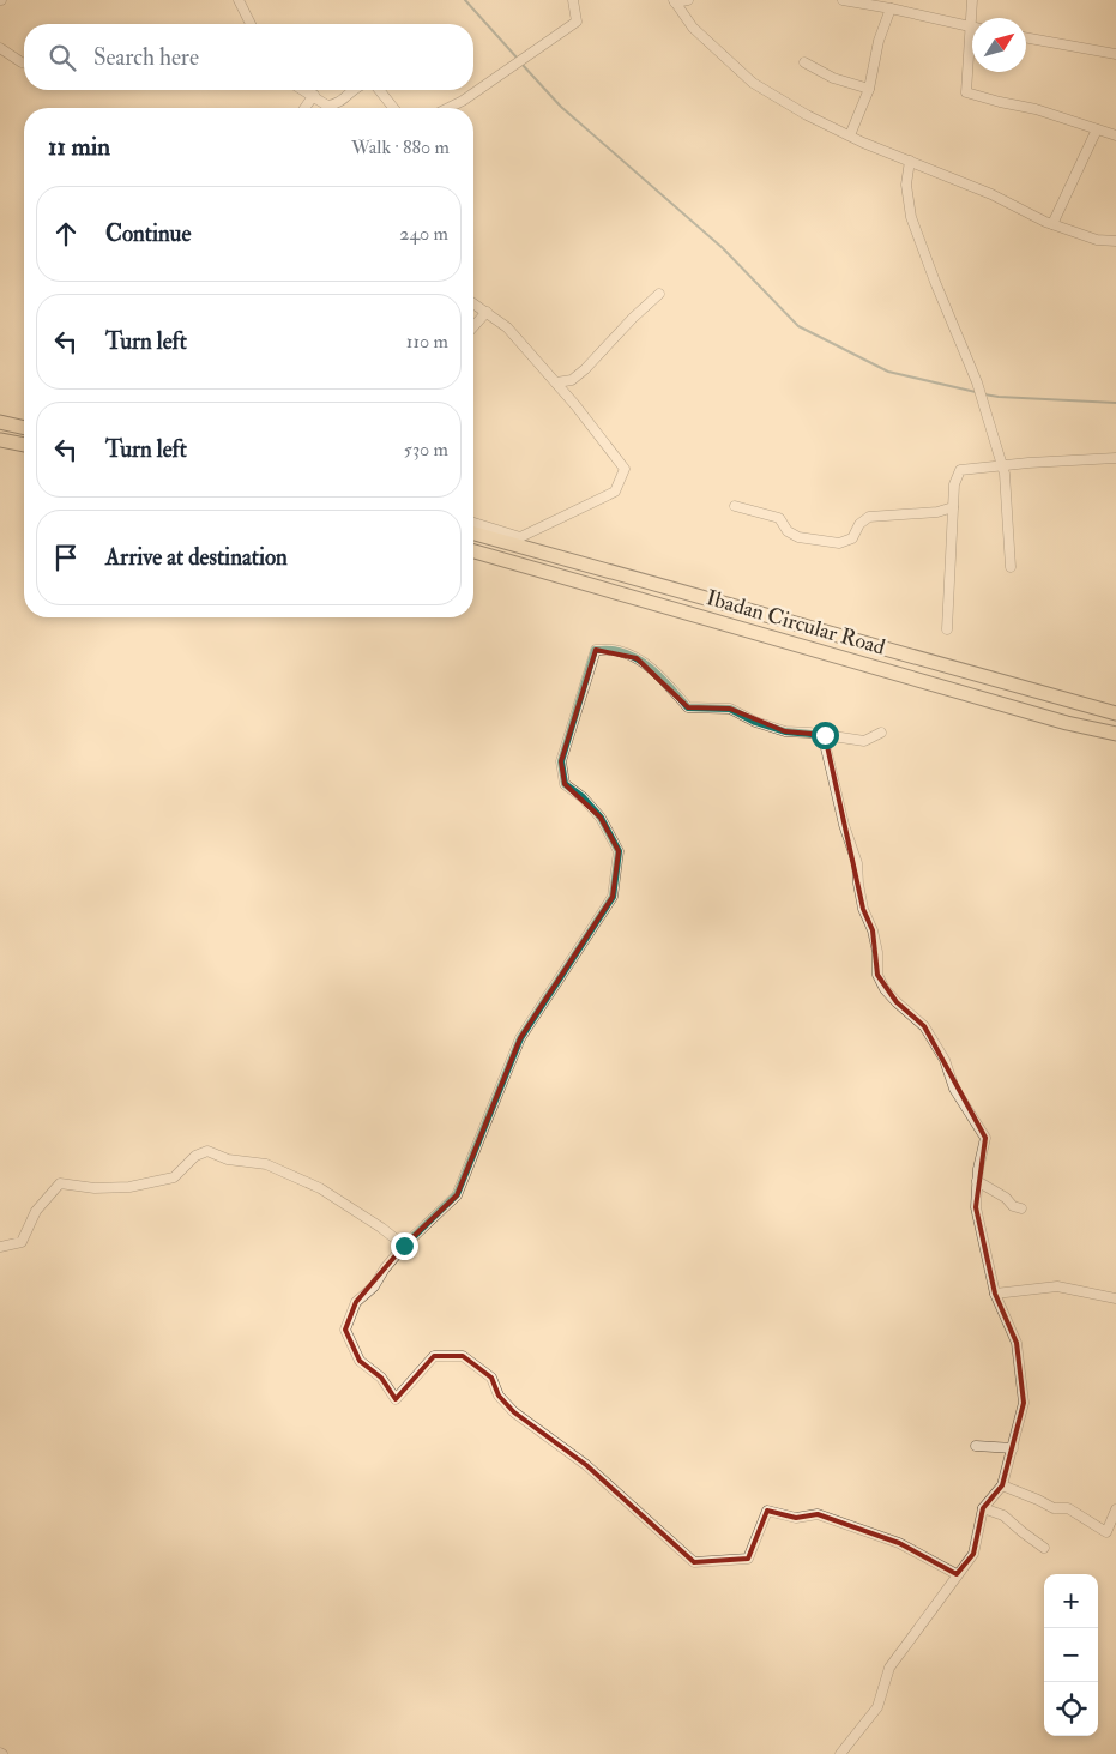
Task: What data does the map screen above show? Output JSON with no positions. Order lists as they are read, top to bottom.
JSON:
{
  "streets": {
    "highway": ["Ibadan Circular Road"]
  },
  "north": "top right",
  "page": {
    "search": "Search here",
    "heading": ["11 min", "Walk · 880 m"],
    "list": [
      ["Continue", "240 m"],
      ["Turn left", "110 m"],
      ["Turn left", "530 m"],
      "Arrive at destination"
    ],
    "map_buttons": ["+", "−"]
  }
}
